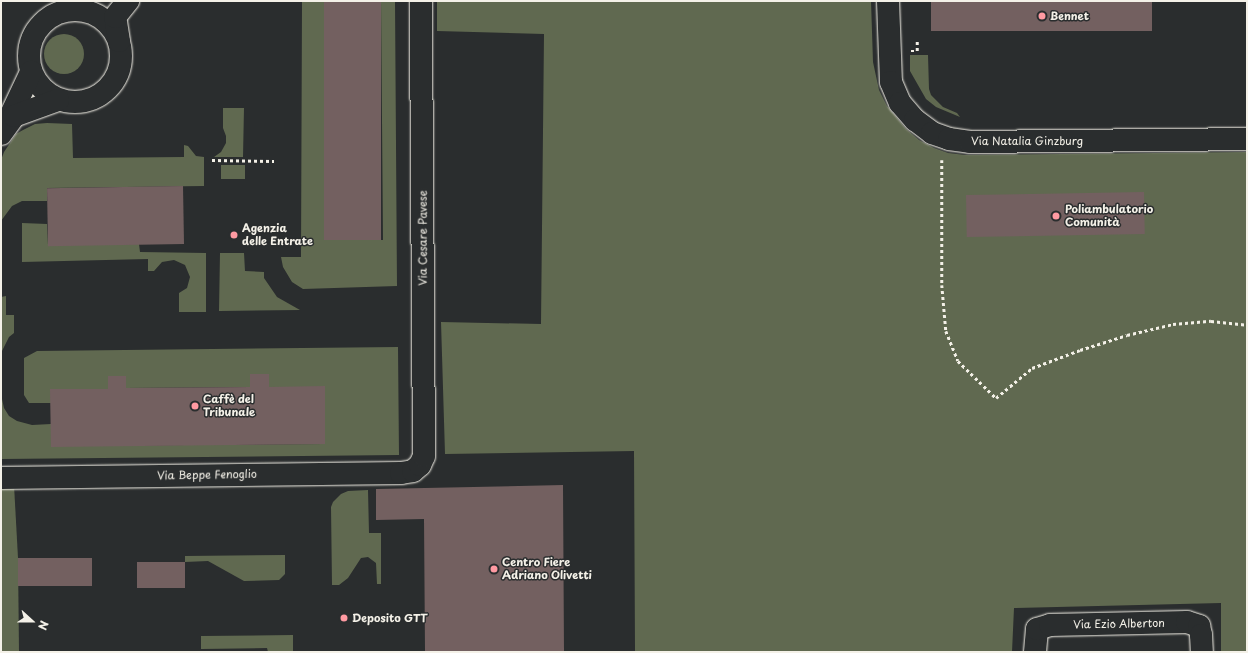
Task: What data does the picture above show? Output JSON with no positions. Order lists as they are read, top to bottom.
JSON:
{
  "streets": {
    "street": [
      "Via Natalia Ginzburg",
      "Via Cesare Pavese",
      "Via Beppe Fenoglio",
      "Via Ezio Alberton"
    ]
  },
  "crossings": [
    ["Via Cesare Pavese", "Via Beppe Fenoglio"]
  ],
  "places": [
    "Bennet",
    "Poliambulatorio Comunità",
    "Agenzia delle Entrate",
    "Caffè del Tribunale",
    "Centro Fiere Adriano Olivetti",
    "Deposito GTT"
  ],
  "north": "right"
}
